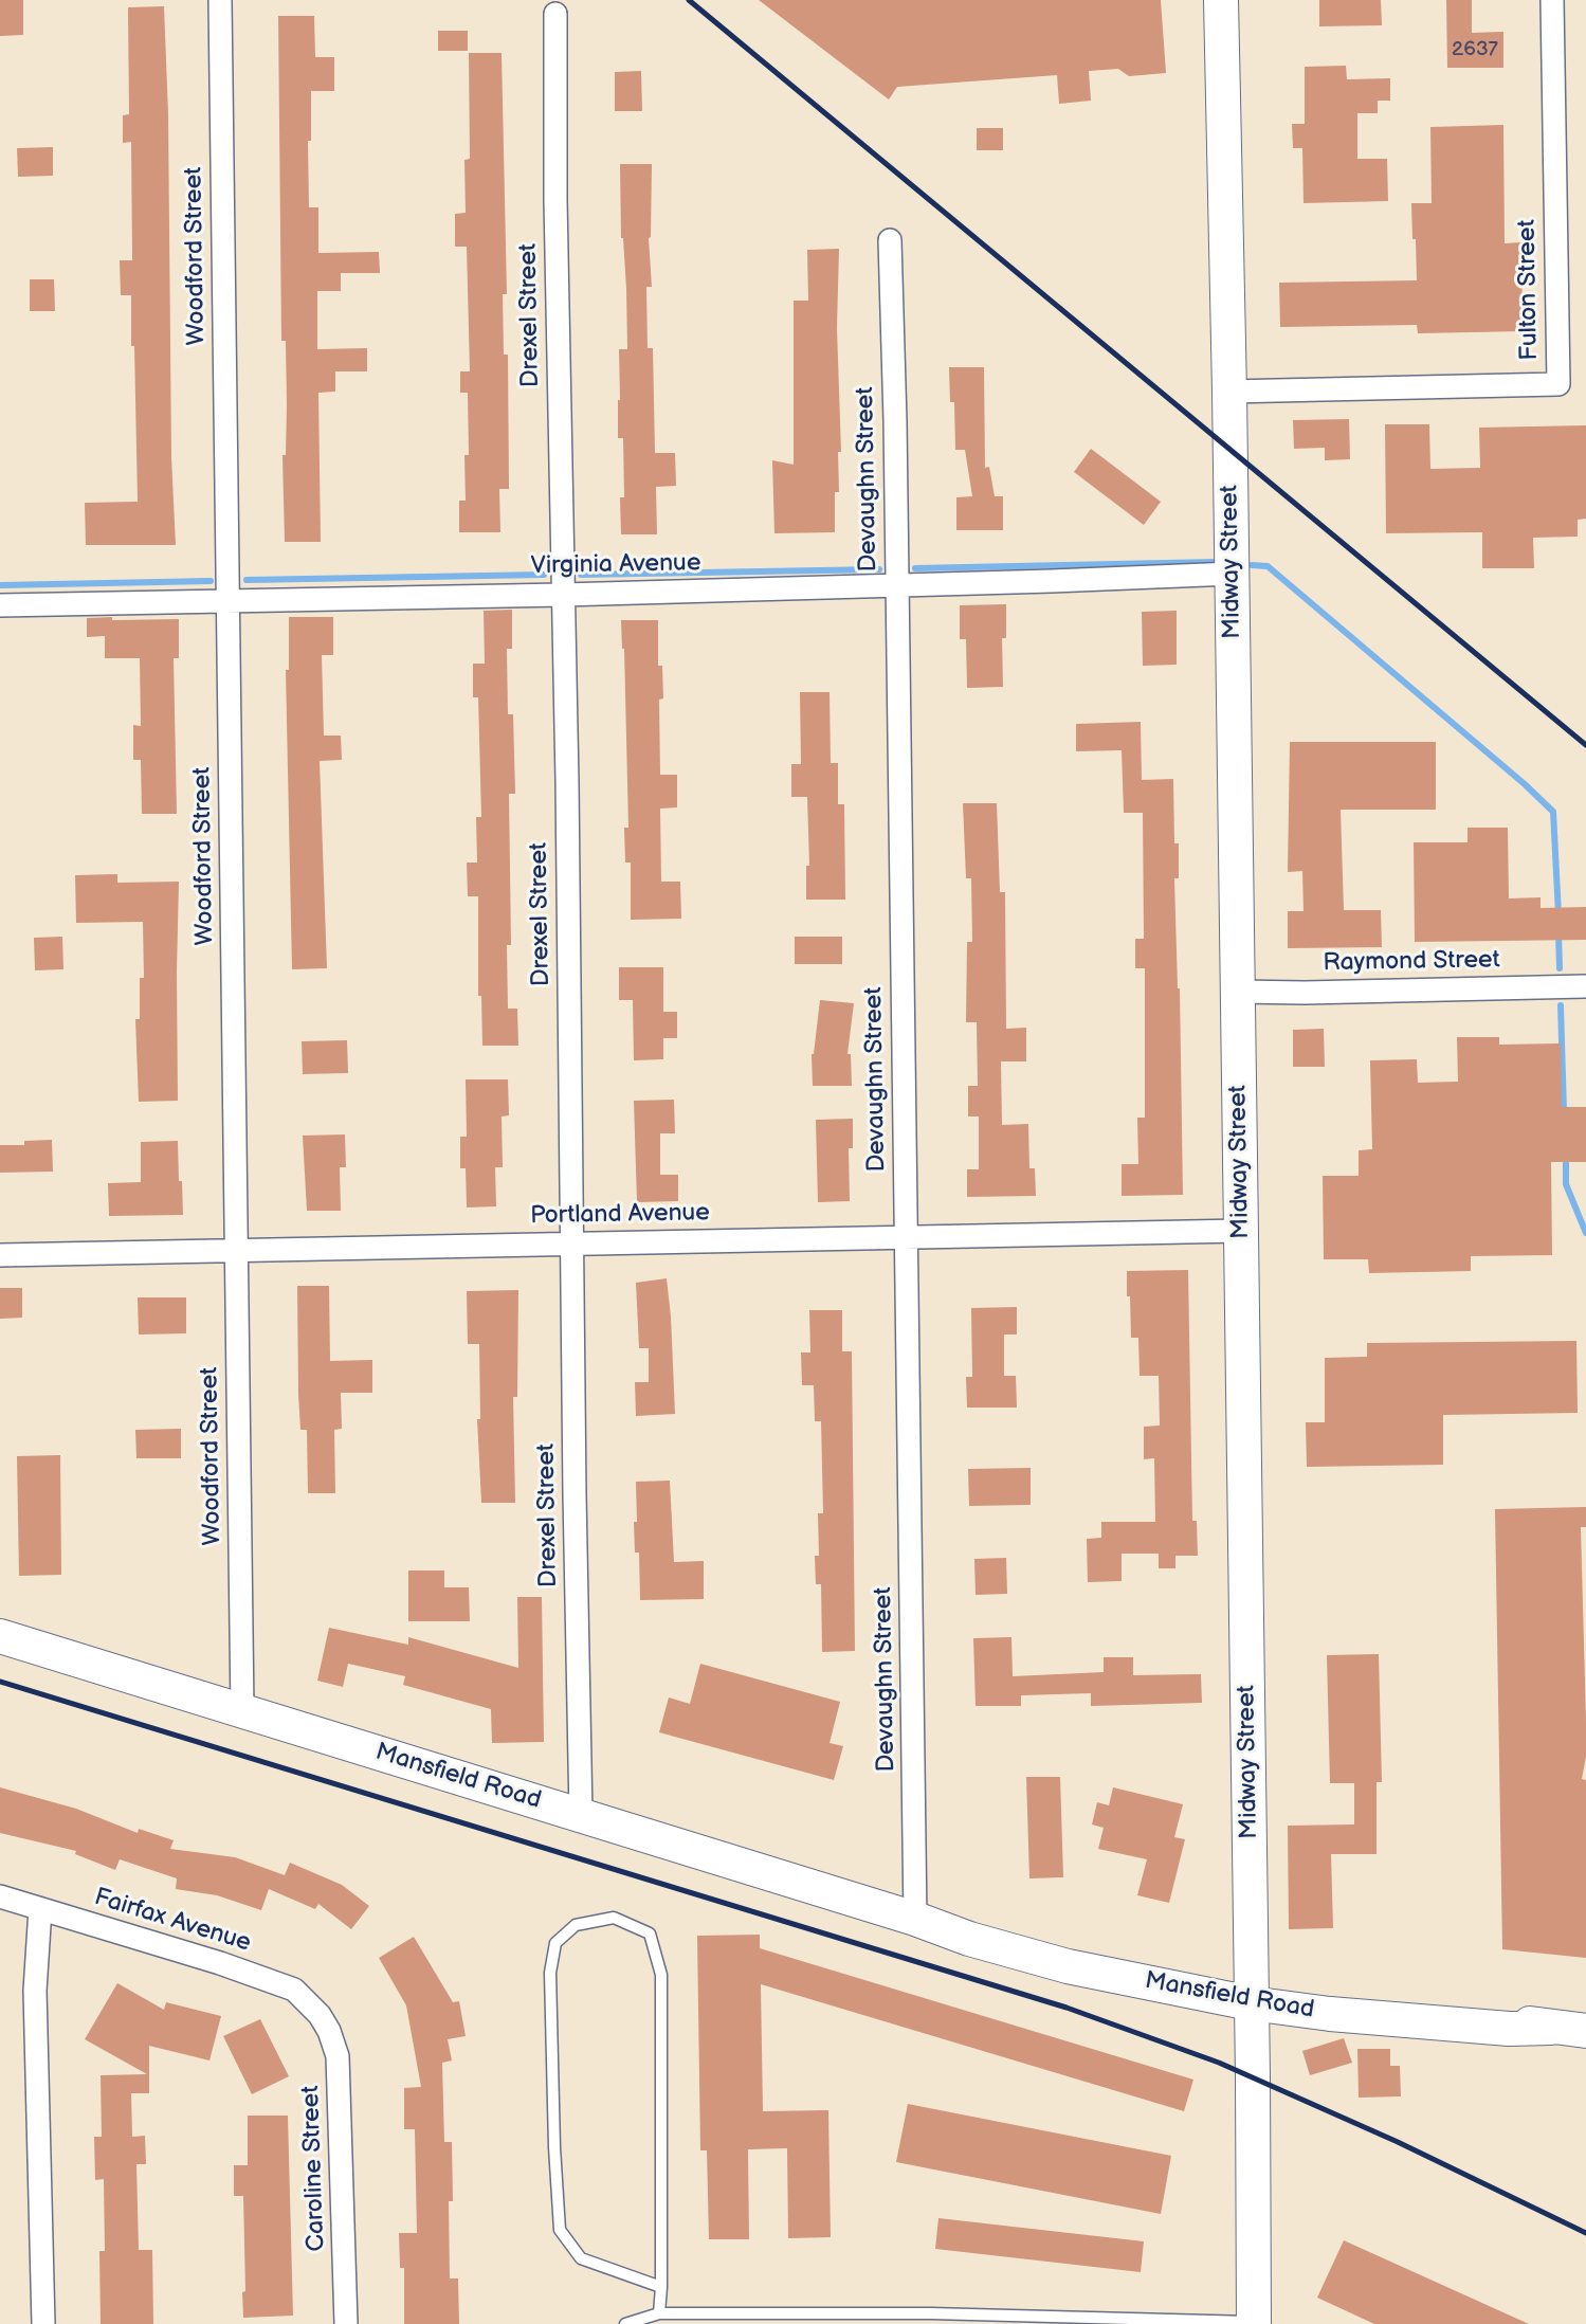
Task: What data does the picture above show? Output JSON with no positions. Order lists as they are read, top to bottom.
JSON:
{
  "streets": {
    "street": [
      "Woodford Street",
      "Fulton Street",
      "Drexel Street",
      "Devaughn Street",
      "Midway Street",
      "Virginia Avenue",
      "Raymond Street",
      "Portland Avenue",
      "Mansfield Road",
      "Fairfax Avenue",
      "Caroline Street"
    ]
  },
  "crossings": [
    ["Woodford Street", "Virginia Avenue"],
    ["Woodford Street", "Portland Avenue"],
    ["Woodford Street", "Mansfield Road"],
    ["Fulton Street", "Midway Street"],
    ["Drexel Street", "Virginia Avenue"],
    ["Drexel Street", "Portland Avenue"],
    ["Drexel Street", "Mansfield Road"],
    ["Devaughn Street", "Virginia Avenue"],
    ["Devaughn Street", "Portland Avenue"],
    ["Devaughn Street", "Mansfield Road"],
    ["Midway Street", "Virginia Avenue"],
    ["Midway Street", "Raymond Street"],
    ["Midway Street", "Portland Avenue"],
    ["Midway Street", "Mansfield Road"],
    ["Fairfax Avenue", "Caroline Street"]
  ],
  "house_numbers": ["2637"]
}
